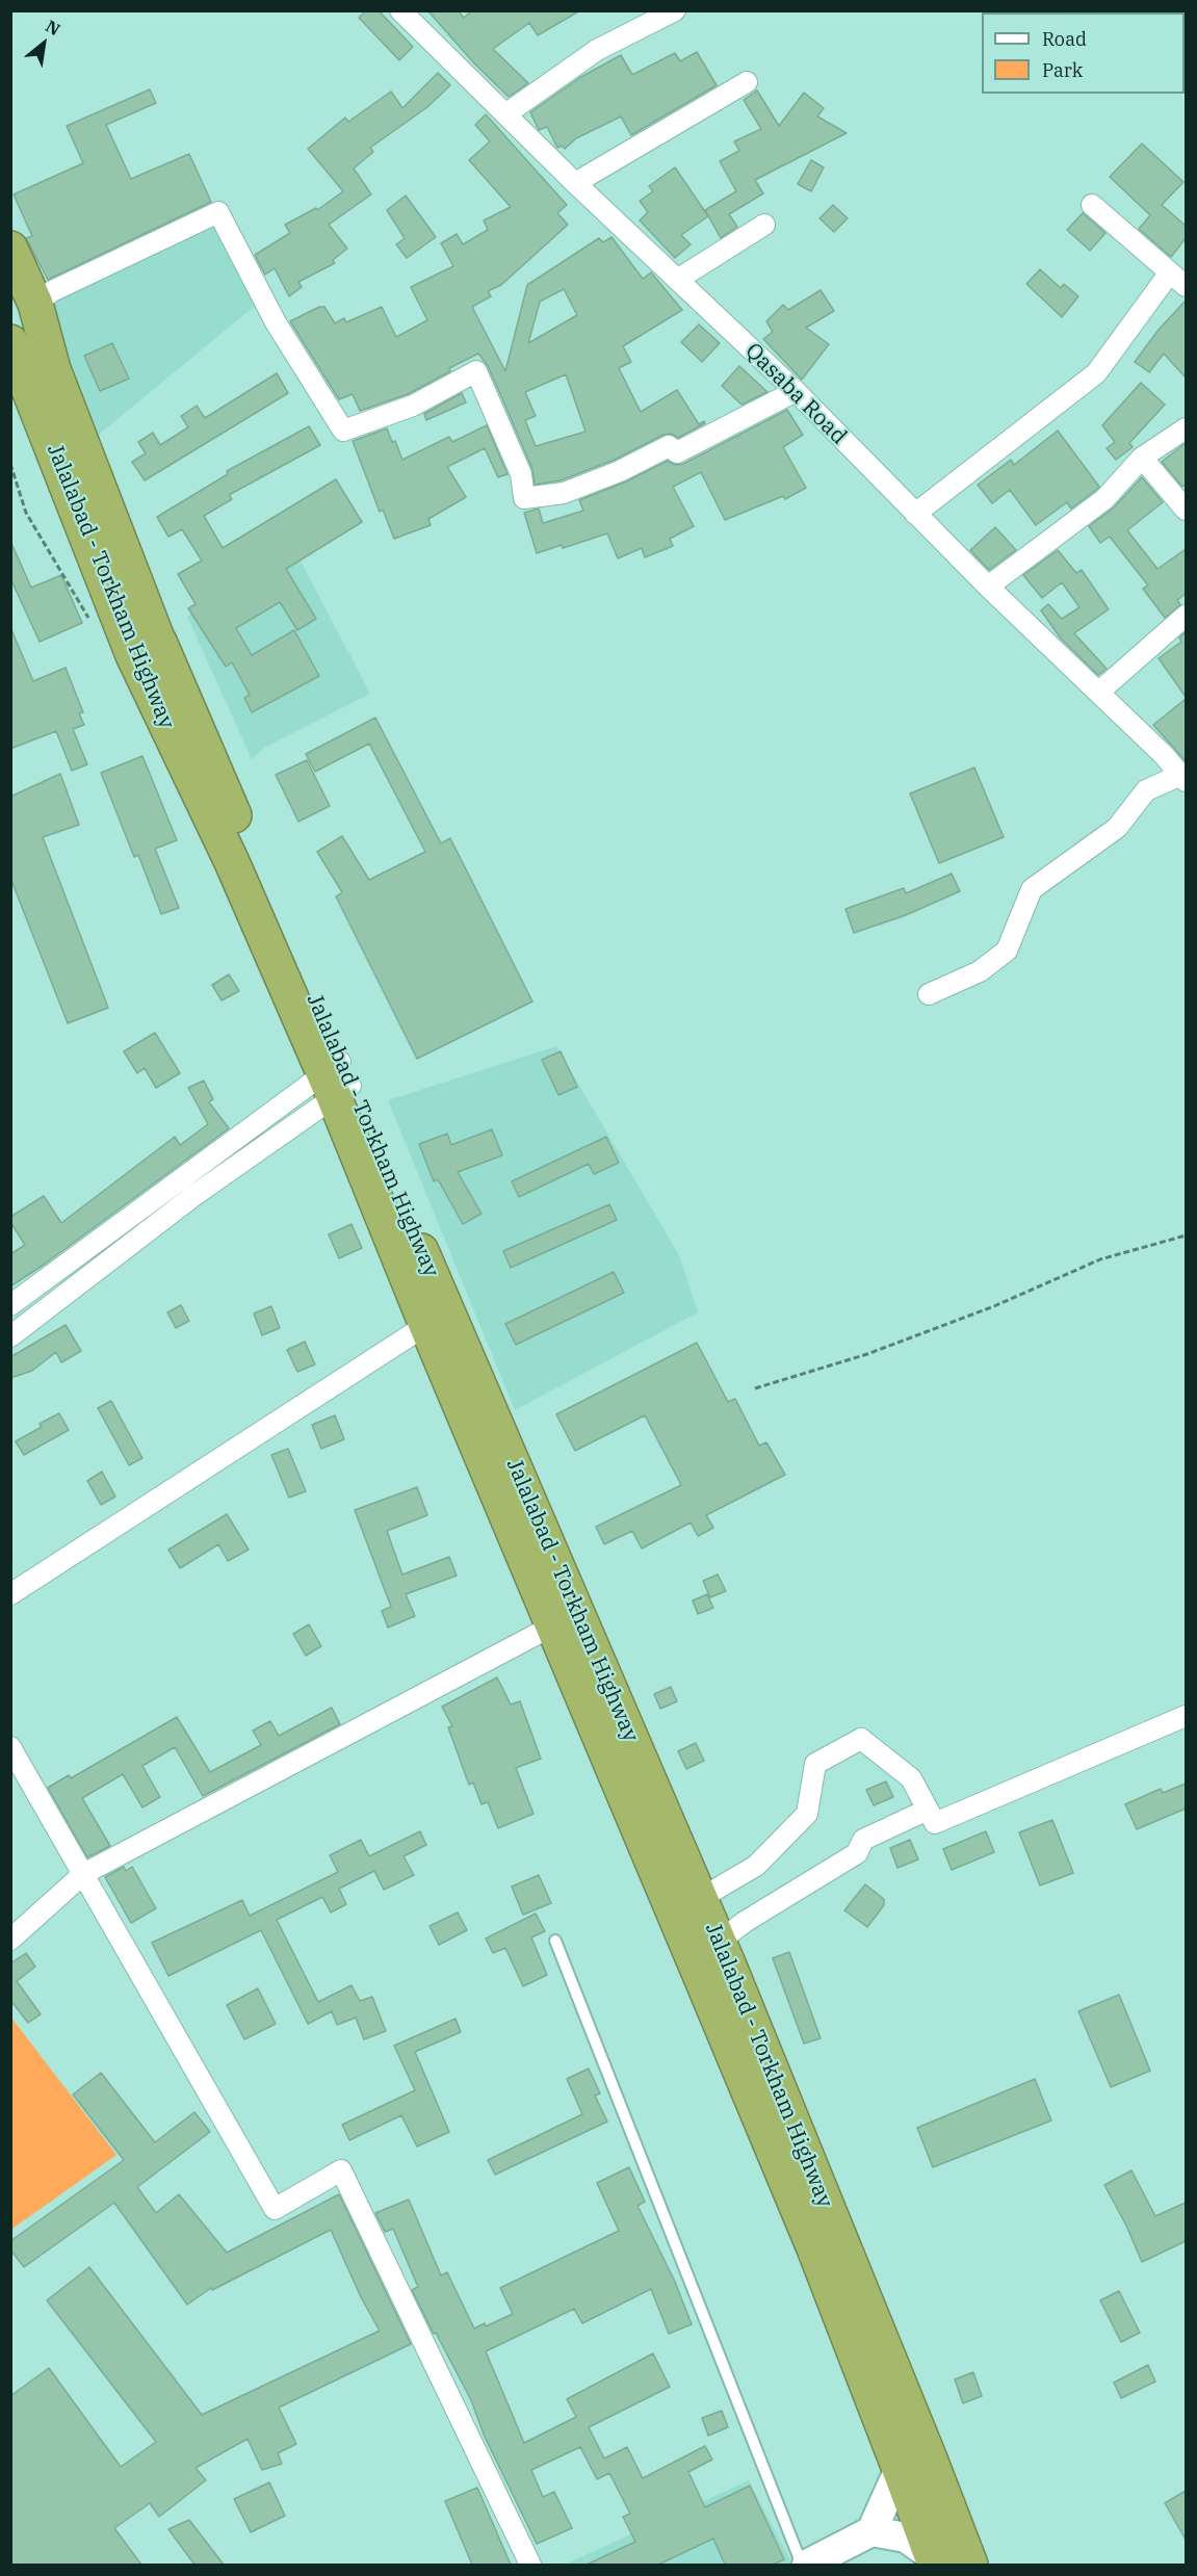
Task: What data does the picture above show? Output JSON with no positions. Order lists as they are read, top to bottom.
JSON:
{
  "streets": {
    "highway": ["Jalalabad - Torkham Highway"],
    "street": ["Qasaba Road"]
  },
  "legend": ["Road", "Park"],
  "north": "top right"
}
